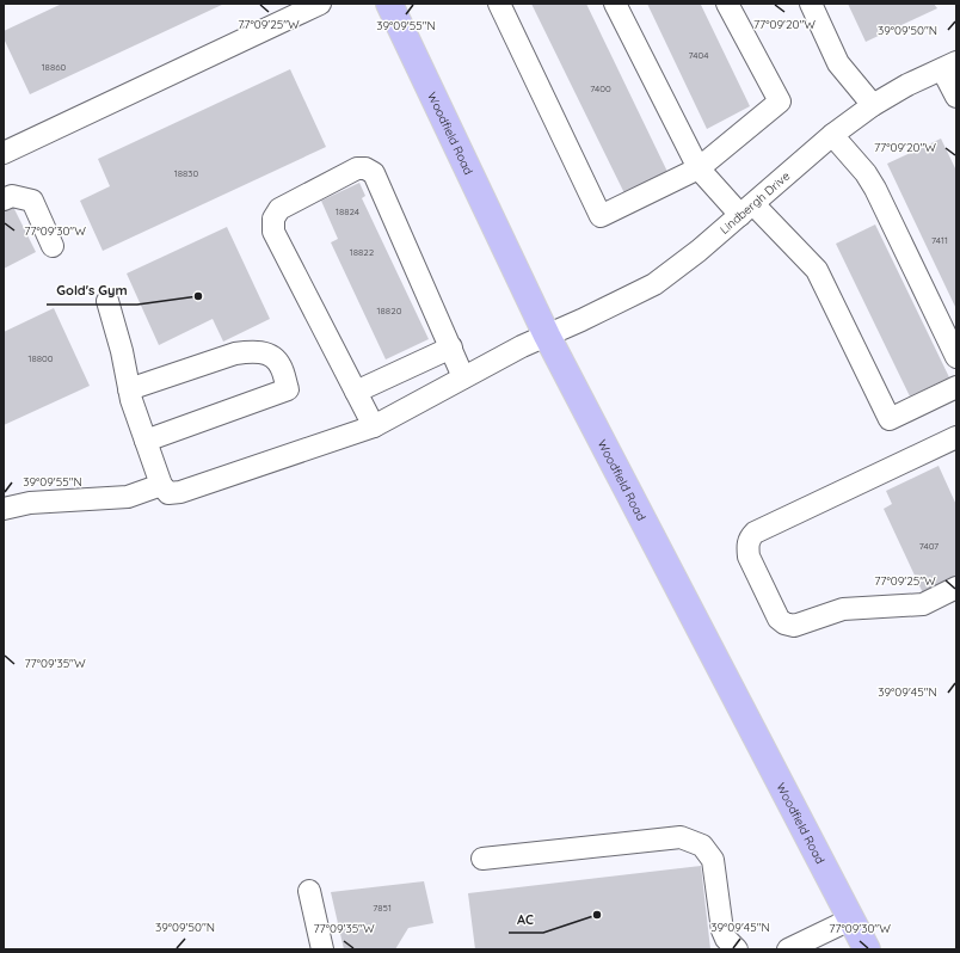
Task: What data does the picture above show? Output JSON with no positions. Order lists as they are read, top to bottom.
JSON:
{
  "streets": {
    "main road": ["Woodfield Road"],
    "street": ["Lindbergh Drive"]
  },
  "crossings": [
    ["Woodfield Road", "Lindbergh Drive"]
  ],
  "places": ["Gold's Gym", "AC"],
  "house_numbers": [
    "7404",
    "18860",
    "7400",
    "18830",
    "18824",
    "7411",
    "18822",
    "18820",
    "18800",
    "7407",
    "7851"
  ],
  "coordinates": [
    "77°09'25\"W",
    "77°09'20\"W",
    "39°09'55\"N",
    "39°09'50\"N",
    "77°09'30\"W",
    "77°09'35\"W",
    "39°09'45\"N"
  ]
}
